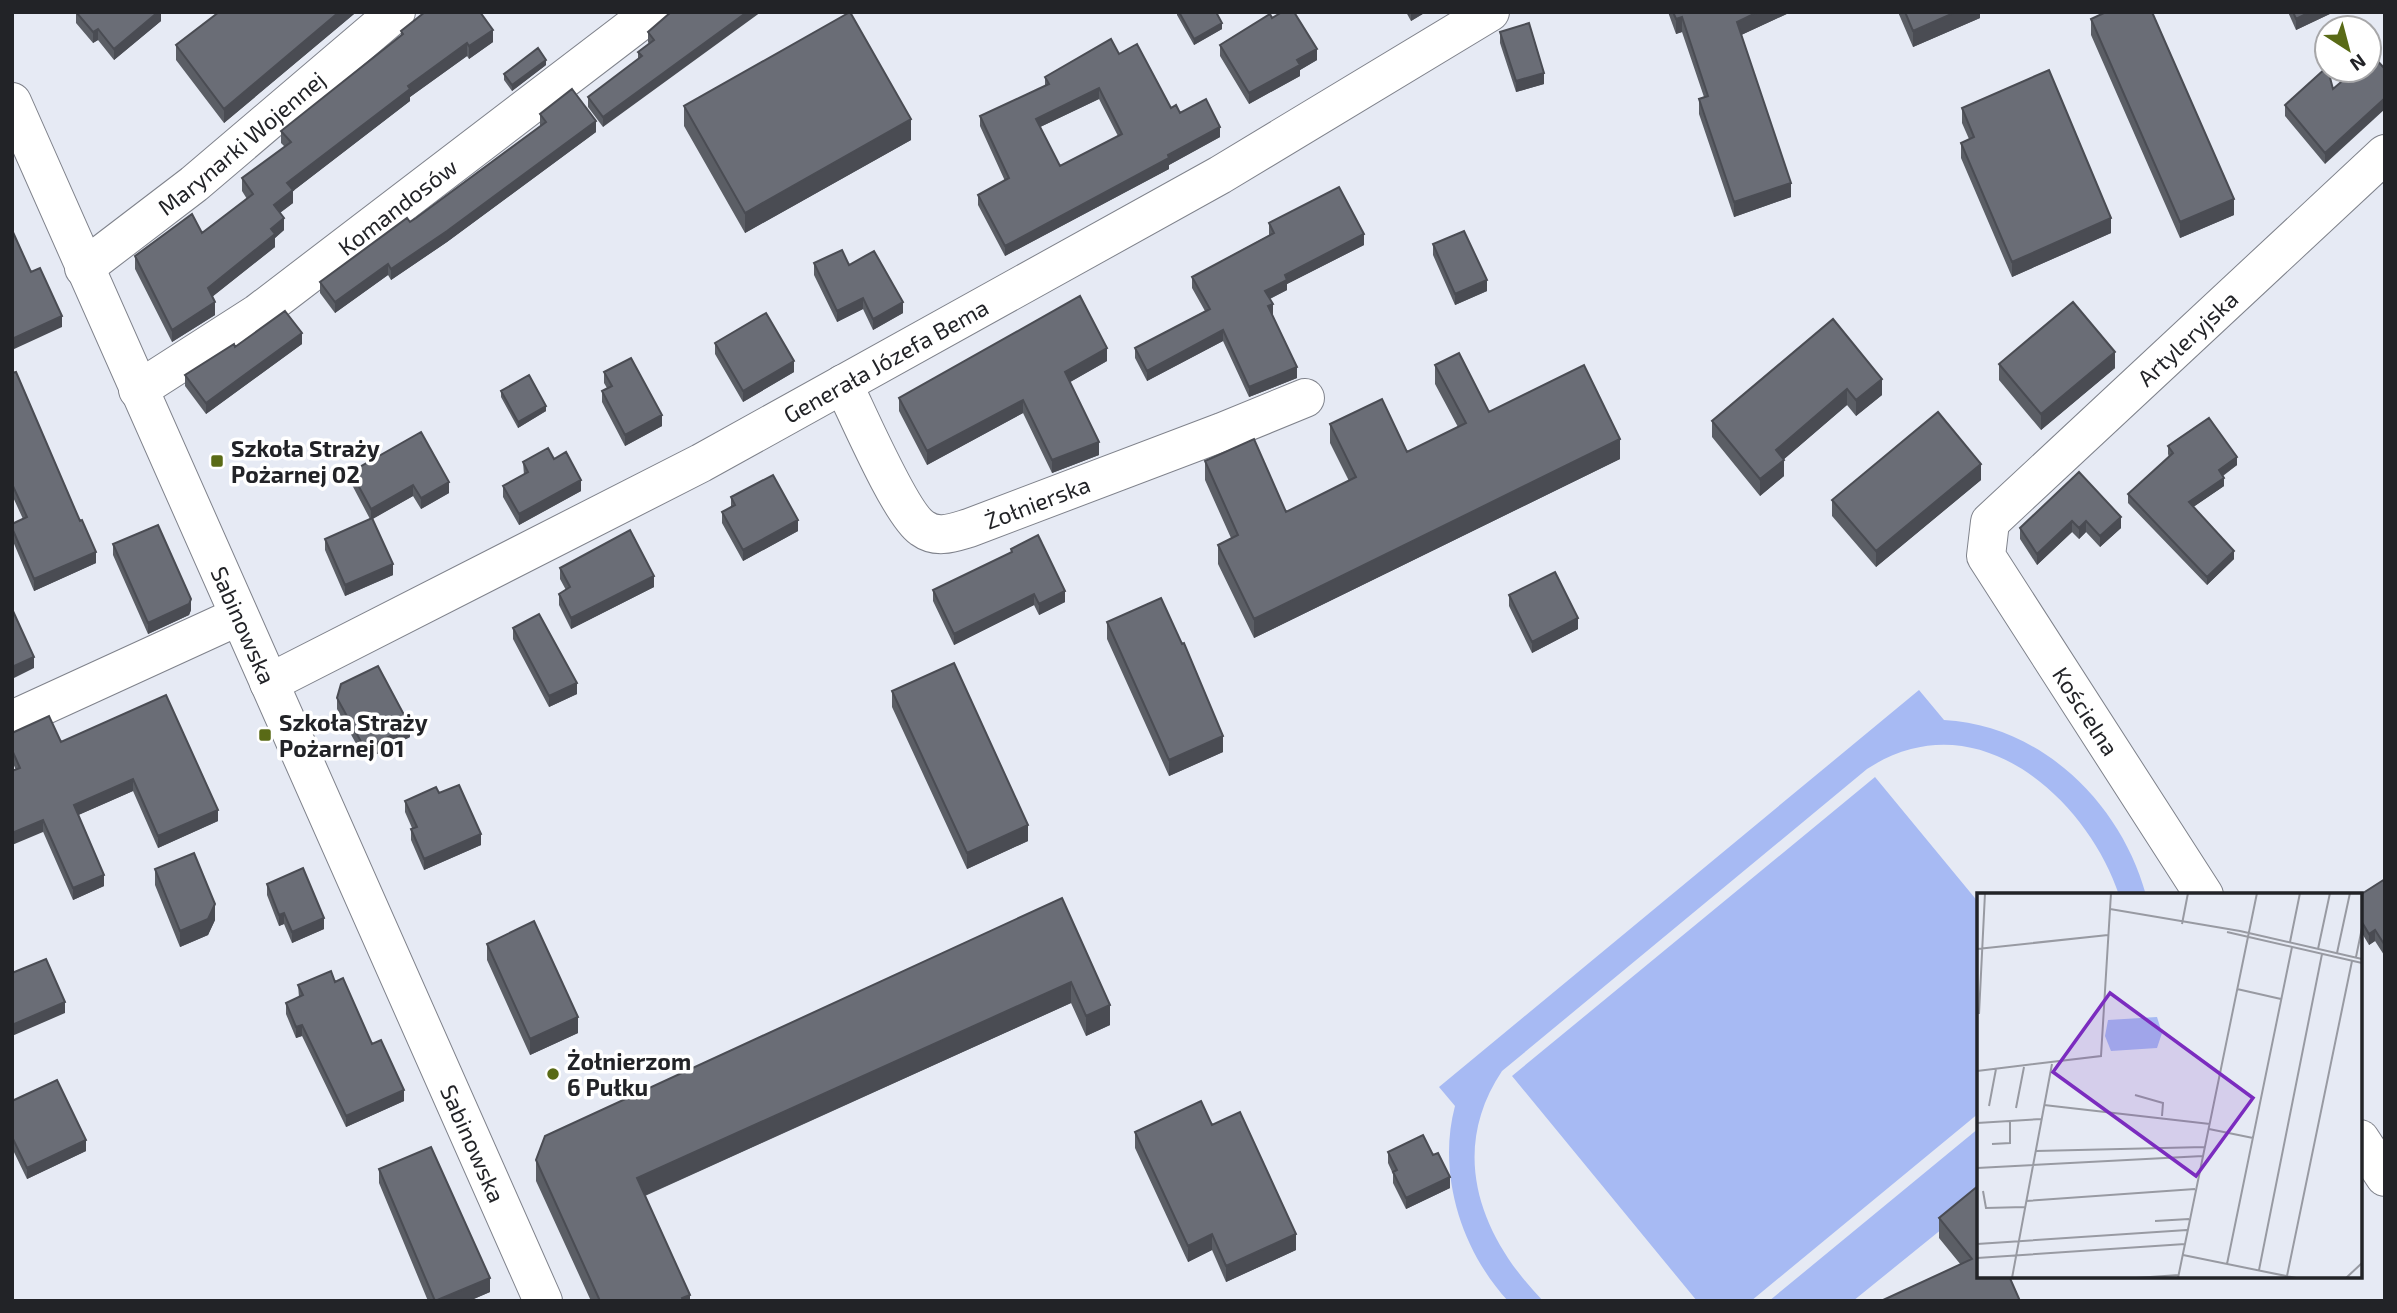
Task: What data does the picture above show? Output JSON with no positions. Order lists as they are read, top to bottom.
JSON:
{
  "streets": {
    "street": [
      "Marynarki Wojennej",
      "Komandosów",
      "Artyleryjska",
      "Generała Józefa Bema",
      "Żołnierska",
      "Sabinowska",
      "Kościelna"
    ]
  },
  "crossings": [
    ["Marynarki Wojennej", "Sabinowska"],
    ["Komandosów", "Sabinowska"],
    ["Artyleryjska", "Kościelna"],
    ["Generała Józefa Bema", "Żołnierska"],
    ["Generała Józefa Bema", "Sabinowska"]
  ],
  "places": {
    "transit": ["Szkoła Straży Pożarnej 02", "Szkoła Straży Pożarnej 01"],
    "other": ["Żołnierzom 6 Pułku"]
  },
  "north": "bottom right"
}
